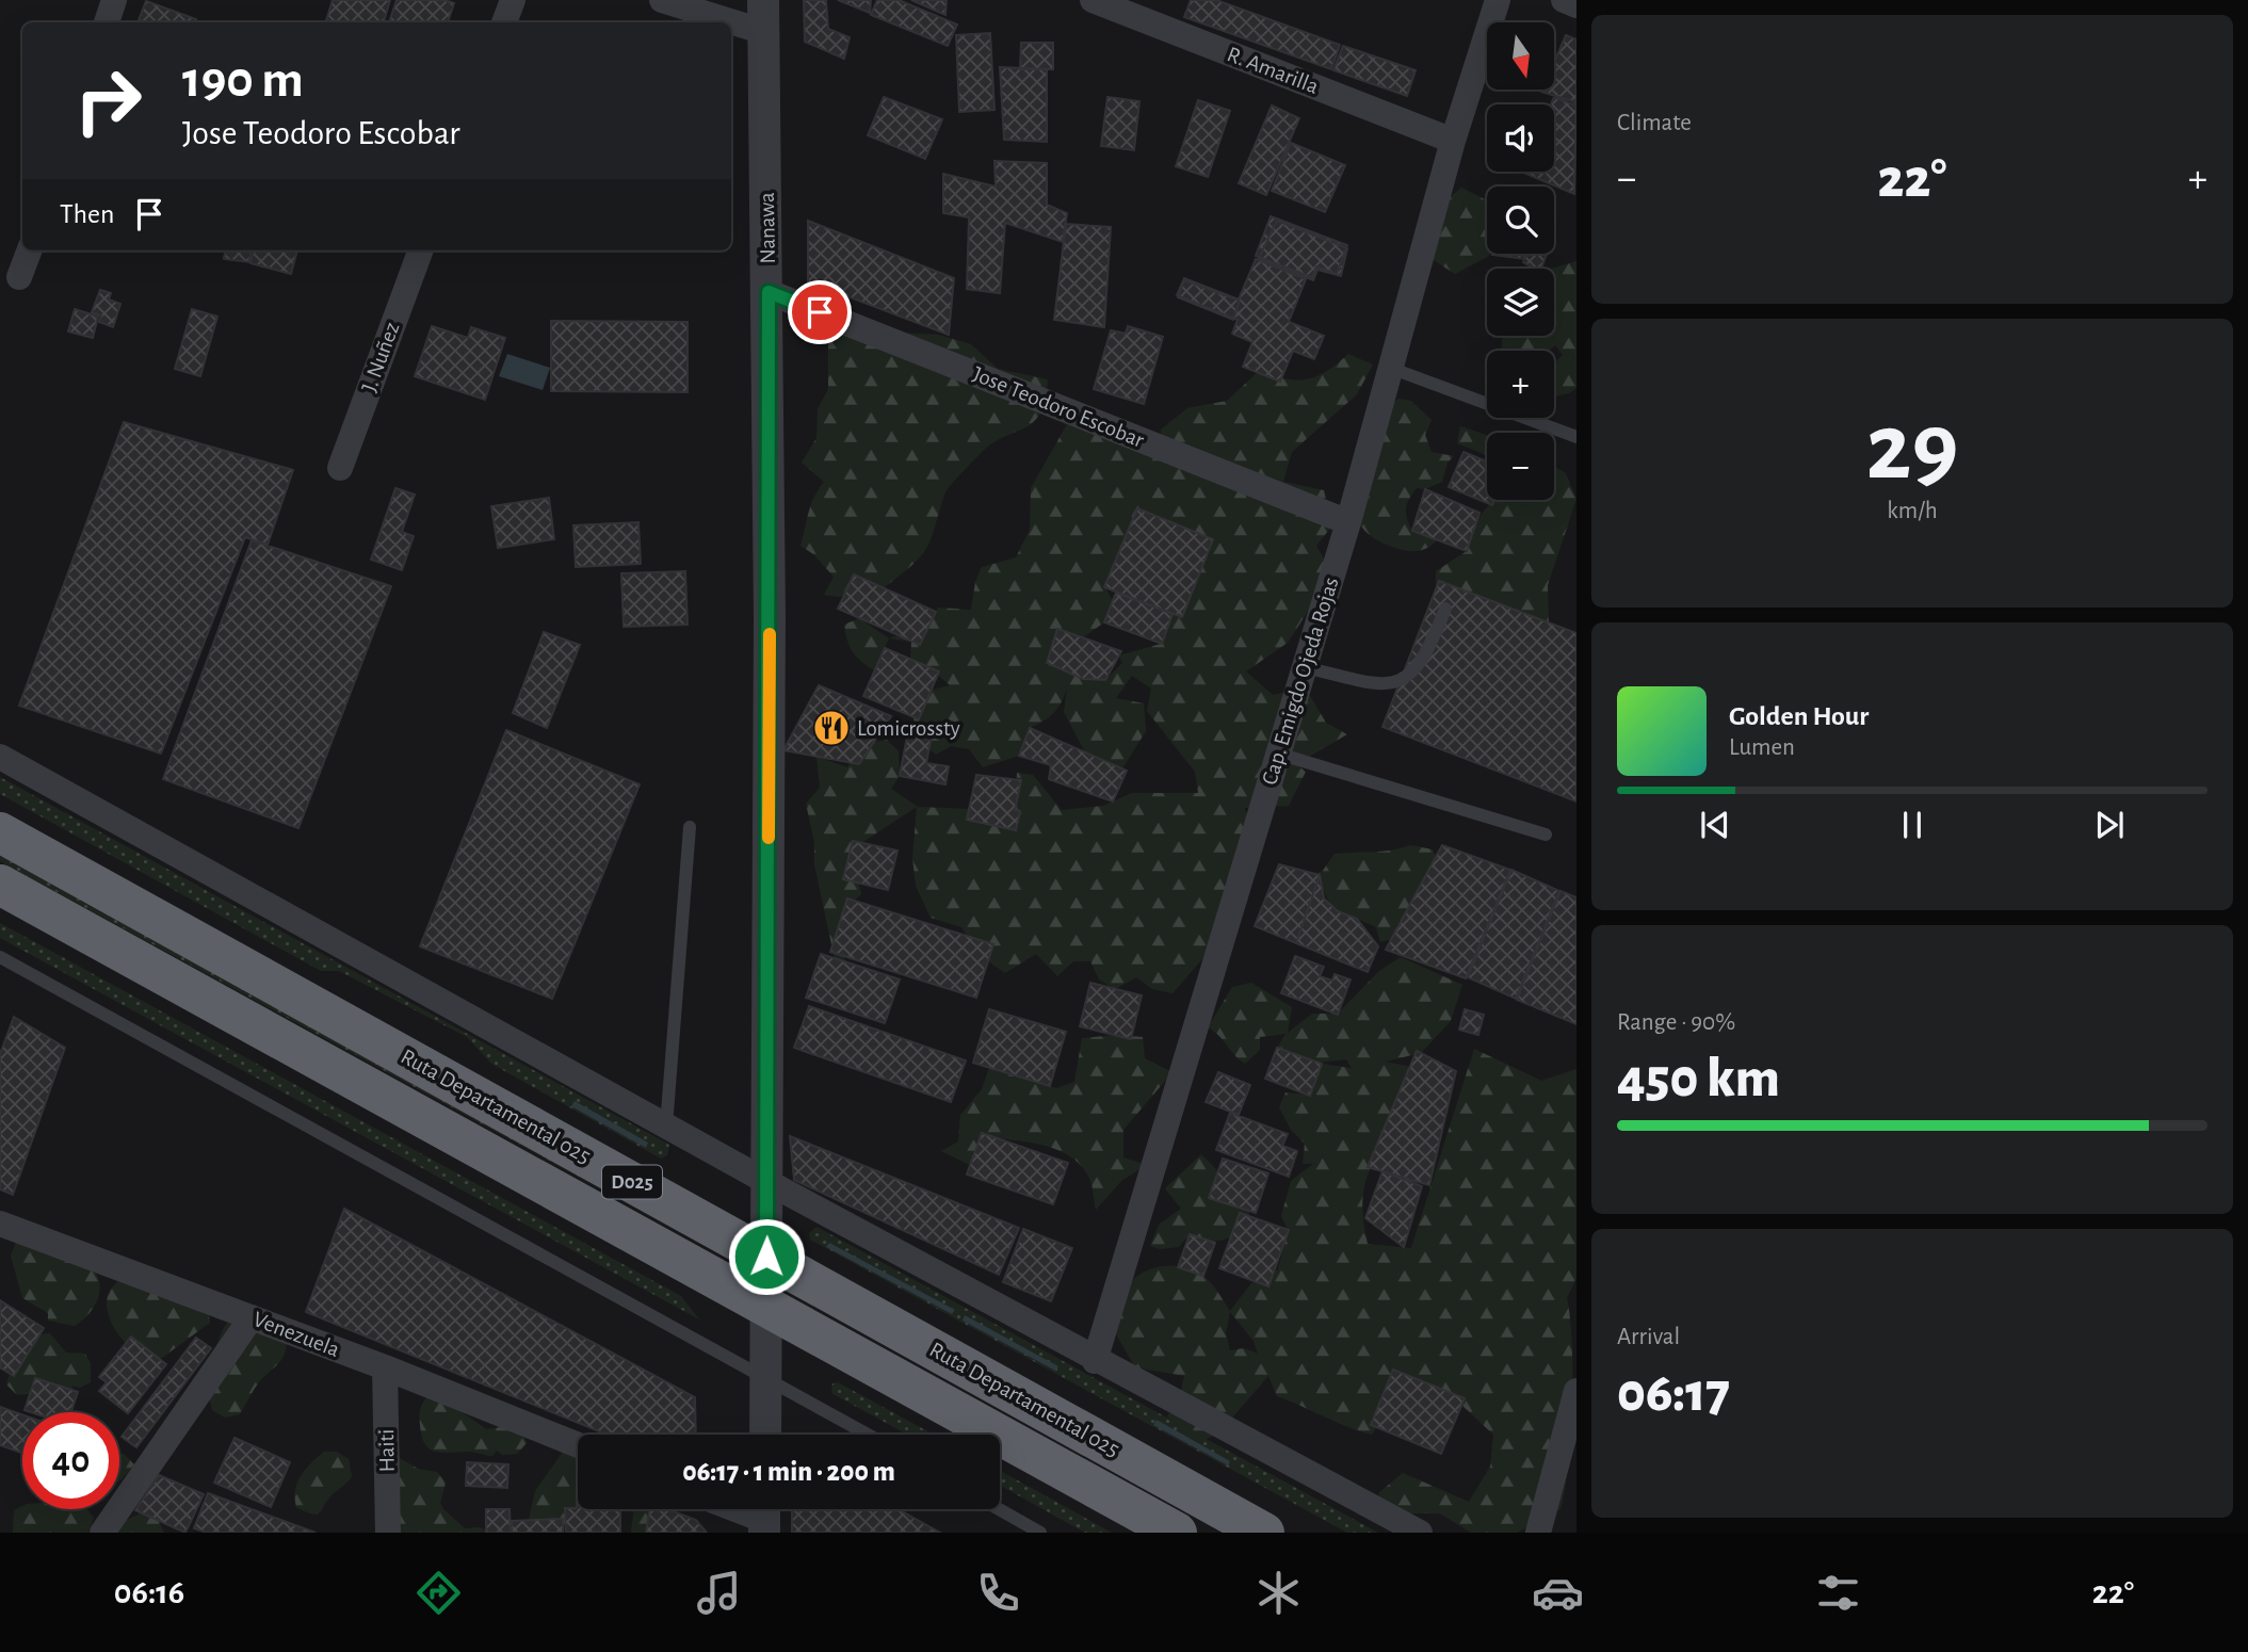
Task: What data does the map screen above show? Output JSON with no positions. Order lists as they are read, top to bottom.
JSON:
{
  "streets": {
    "highway": ["Ruta Departamental 025", "D025"],
    "street": [
      "R. Amarilla",
      "Nanawa",
      "J. Nuñez",
      "Jose Teodoro Escobar",
      "Cap. Emigdo Ojeda Rojas",
      "Venezuela",
      "Haiti"
    ]
  },
  "crossings": [
    ["R. Amarilla", "Cap. Emigdo Ojeda Rojas"],
    ["Nanawa", "Jose Teodoro Escobar"],
    ["Nanawa", "Ruta Departamental 025"],
    ["Jose Teodoro Escobar", "Cap. Emigdo Ojeda Rojas"],
    ["Venezuela", "Haiti"]
  ],
  "places": {
    "restaurant": ["Lomicrossty"]
  },
  "north": "bottom",
  "page": {
    "tile": [
      "Climate",
      ["29", "km/h"],
      ["Range · 90%", "450 km"],
      ["Arrival", "06:17"]
    ],
    "map_buttons": ["+", "−"],
    "turn": ["190 m", "Jose Teodoro Escobar"],
    "heat": ["−", "22°", "+"],
    "then": "Then",
    "song": ["Golden Hour", "Lumen"],
    "limit": "40",
    "trip": "06:17 · 1 min · 200 m",
    "tabs": ["06:16", "22°"]
  }
}
